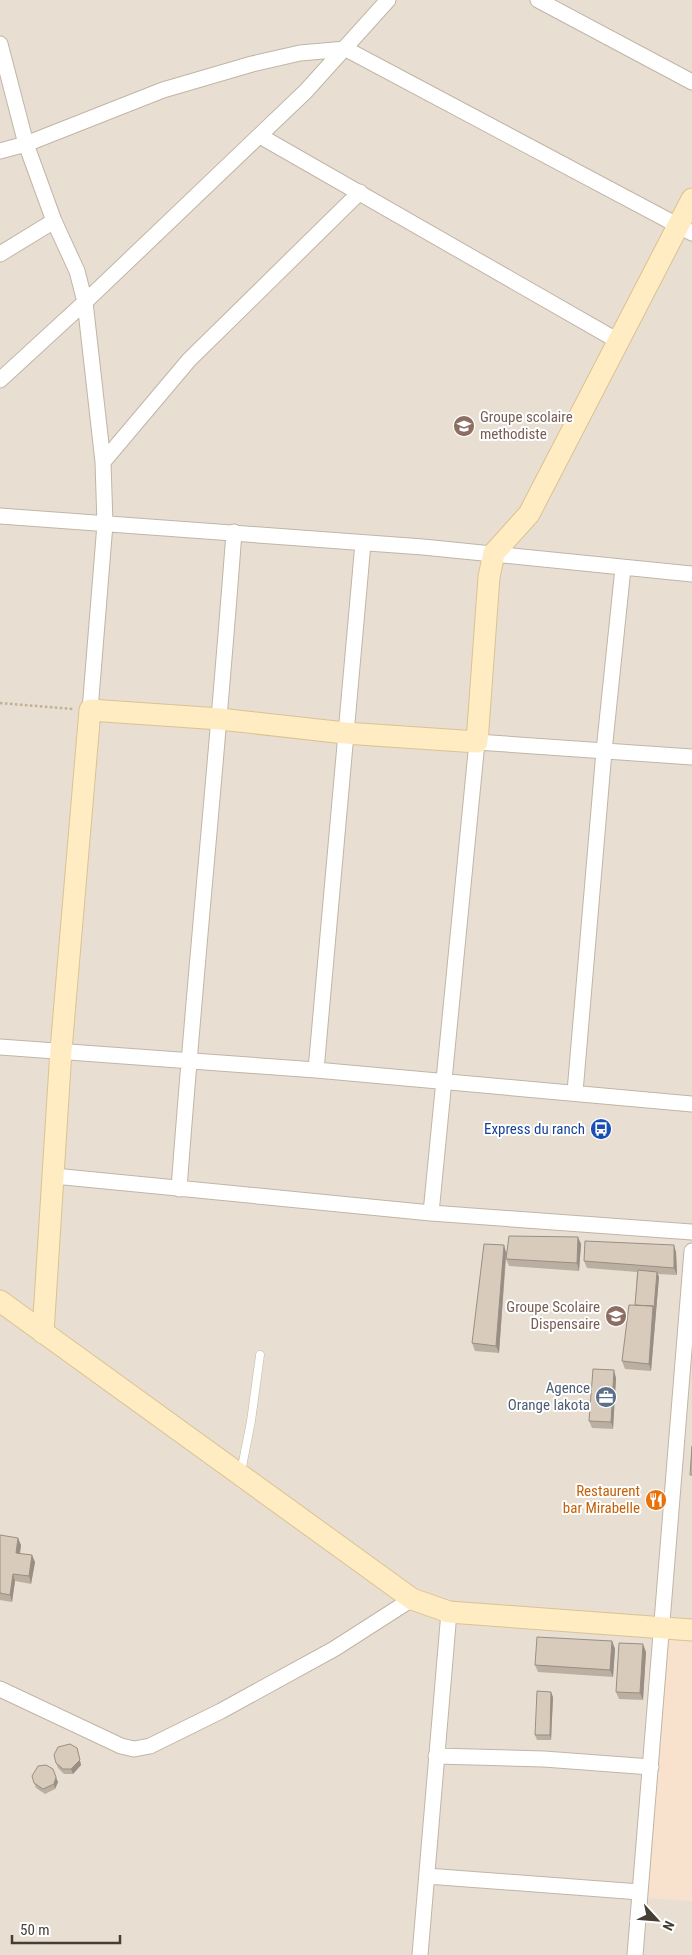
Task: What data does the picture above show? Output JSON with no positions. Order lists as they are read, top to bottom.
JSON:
{
  "places": {
    "school or university": ["Groupe scolaire methodiste", "Groupe Scolaire Dispensaire"],
    "bus stop": ["Express du ranch"],
    "office": ["Agence Orange lakota"],
    "restaurant": ["Restaurent bar Mirabelle"]
  },
  "scale_bar": "50 m",
  "north": "bottom right"
}
